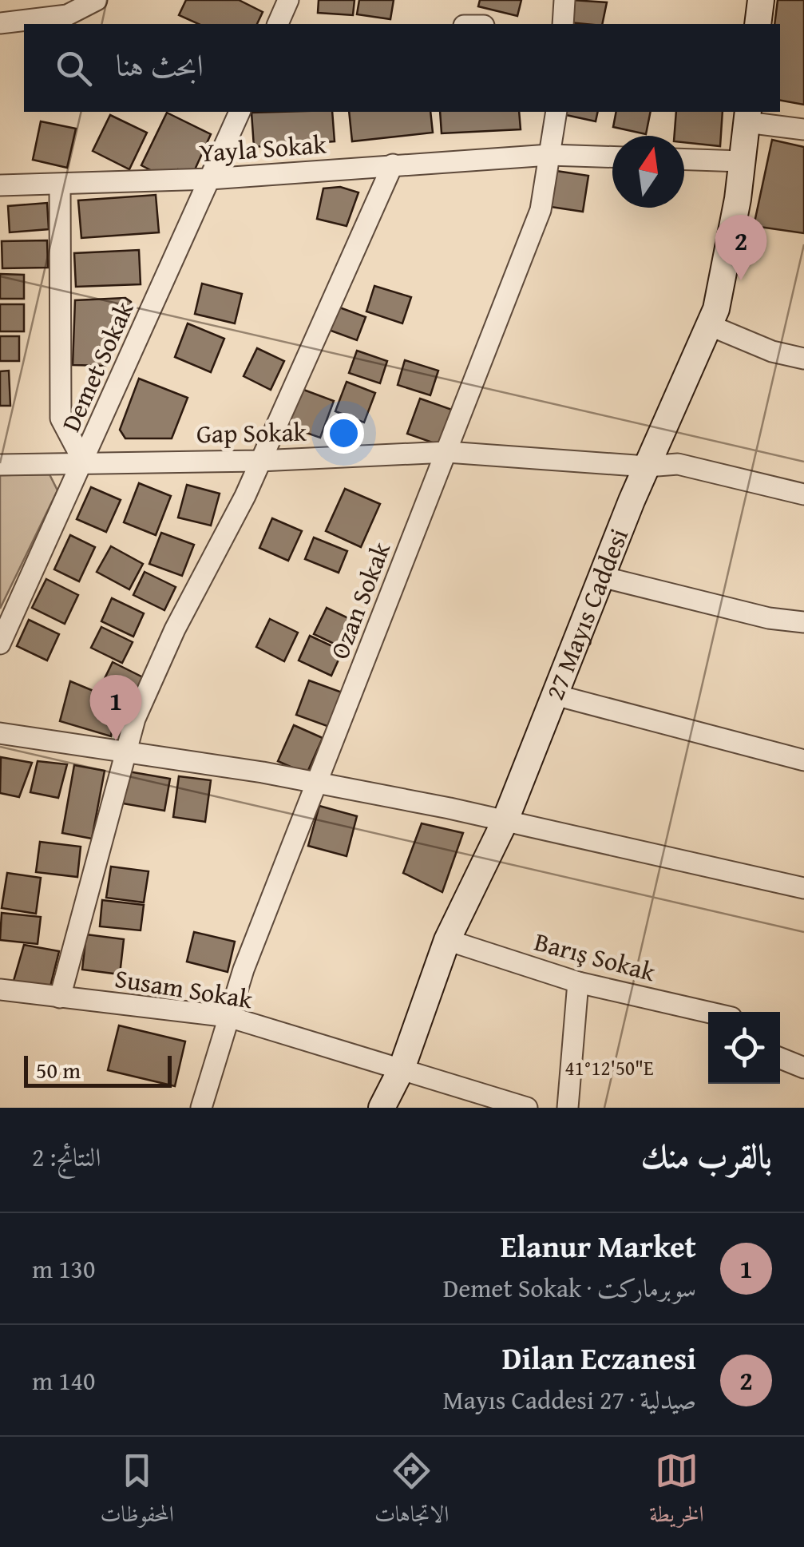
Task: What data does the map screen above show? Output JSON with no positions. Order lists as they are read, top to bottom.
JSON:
{
  "streets": {
    "street": [
      "Yayla Sokak",
      "Demet Sokak",
      "Gap Sokak",
      "Ozan Sokak",
      "27 Mayıs Caddesi",
      "Barış Sokak",
      "Susam Sokak"
    ]
  },
  "crossings": [
    ["Yayla Sokak", "Demet Sokak"],
    ["Yayla Sokak", "Ozan Sokak"],
    ["Demet Sokak", "Gap Sokak"],
    ["Gap Sokak", "Ozan Sokak"],
    ["Gap Sokak", "27 Mayıs Caddesi"],
    ["Ozan Sokak", "Susam Sokak"],
    ["27 Mayıs Caddesi", "Barış Sokak"],
    ["27 Mayıs Caddesi", "Susam Sokak"]
  ],
  "scale_bar": "50 m",
  "north": "top",
  "page": {
    "search": "ابحث هنا",
    "pins": ["2", "1"],
    "scale": "50 m",
    "heading": ["بالقرب منك", "النتائج: 2"],
    "list": [
      {
        "mark": "1",
        "name": "Elanur Market",
        "note": "سوبرماركت · Demet Sokak",
        "value": "130 m"
      },
      {
        "mark": "2",
        "name": "Dilan Eczanesi",
        "note": "صيدلية · 27 Mayıs Caddesi",
        "value": "140 m"
      }
    ],
    "nav": ["الخريطة", "الاتجاهات", "المحفوظات"]
  },
  "coordinates": ["41°12'50\"E"]
}
